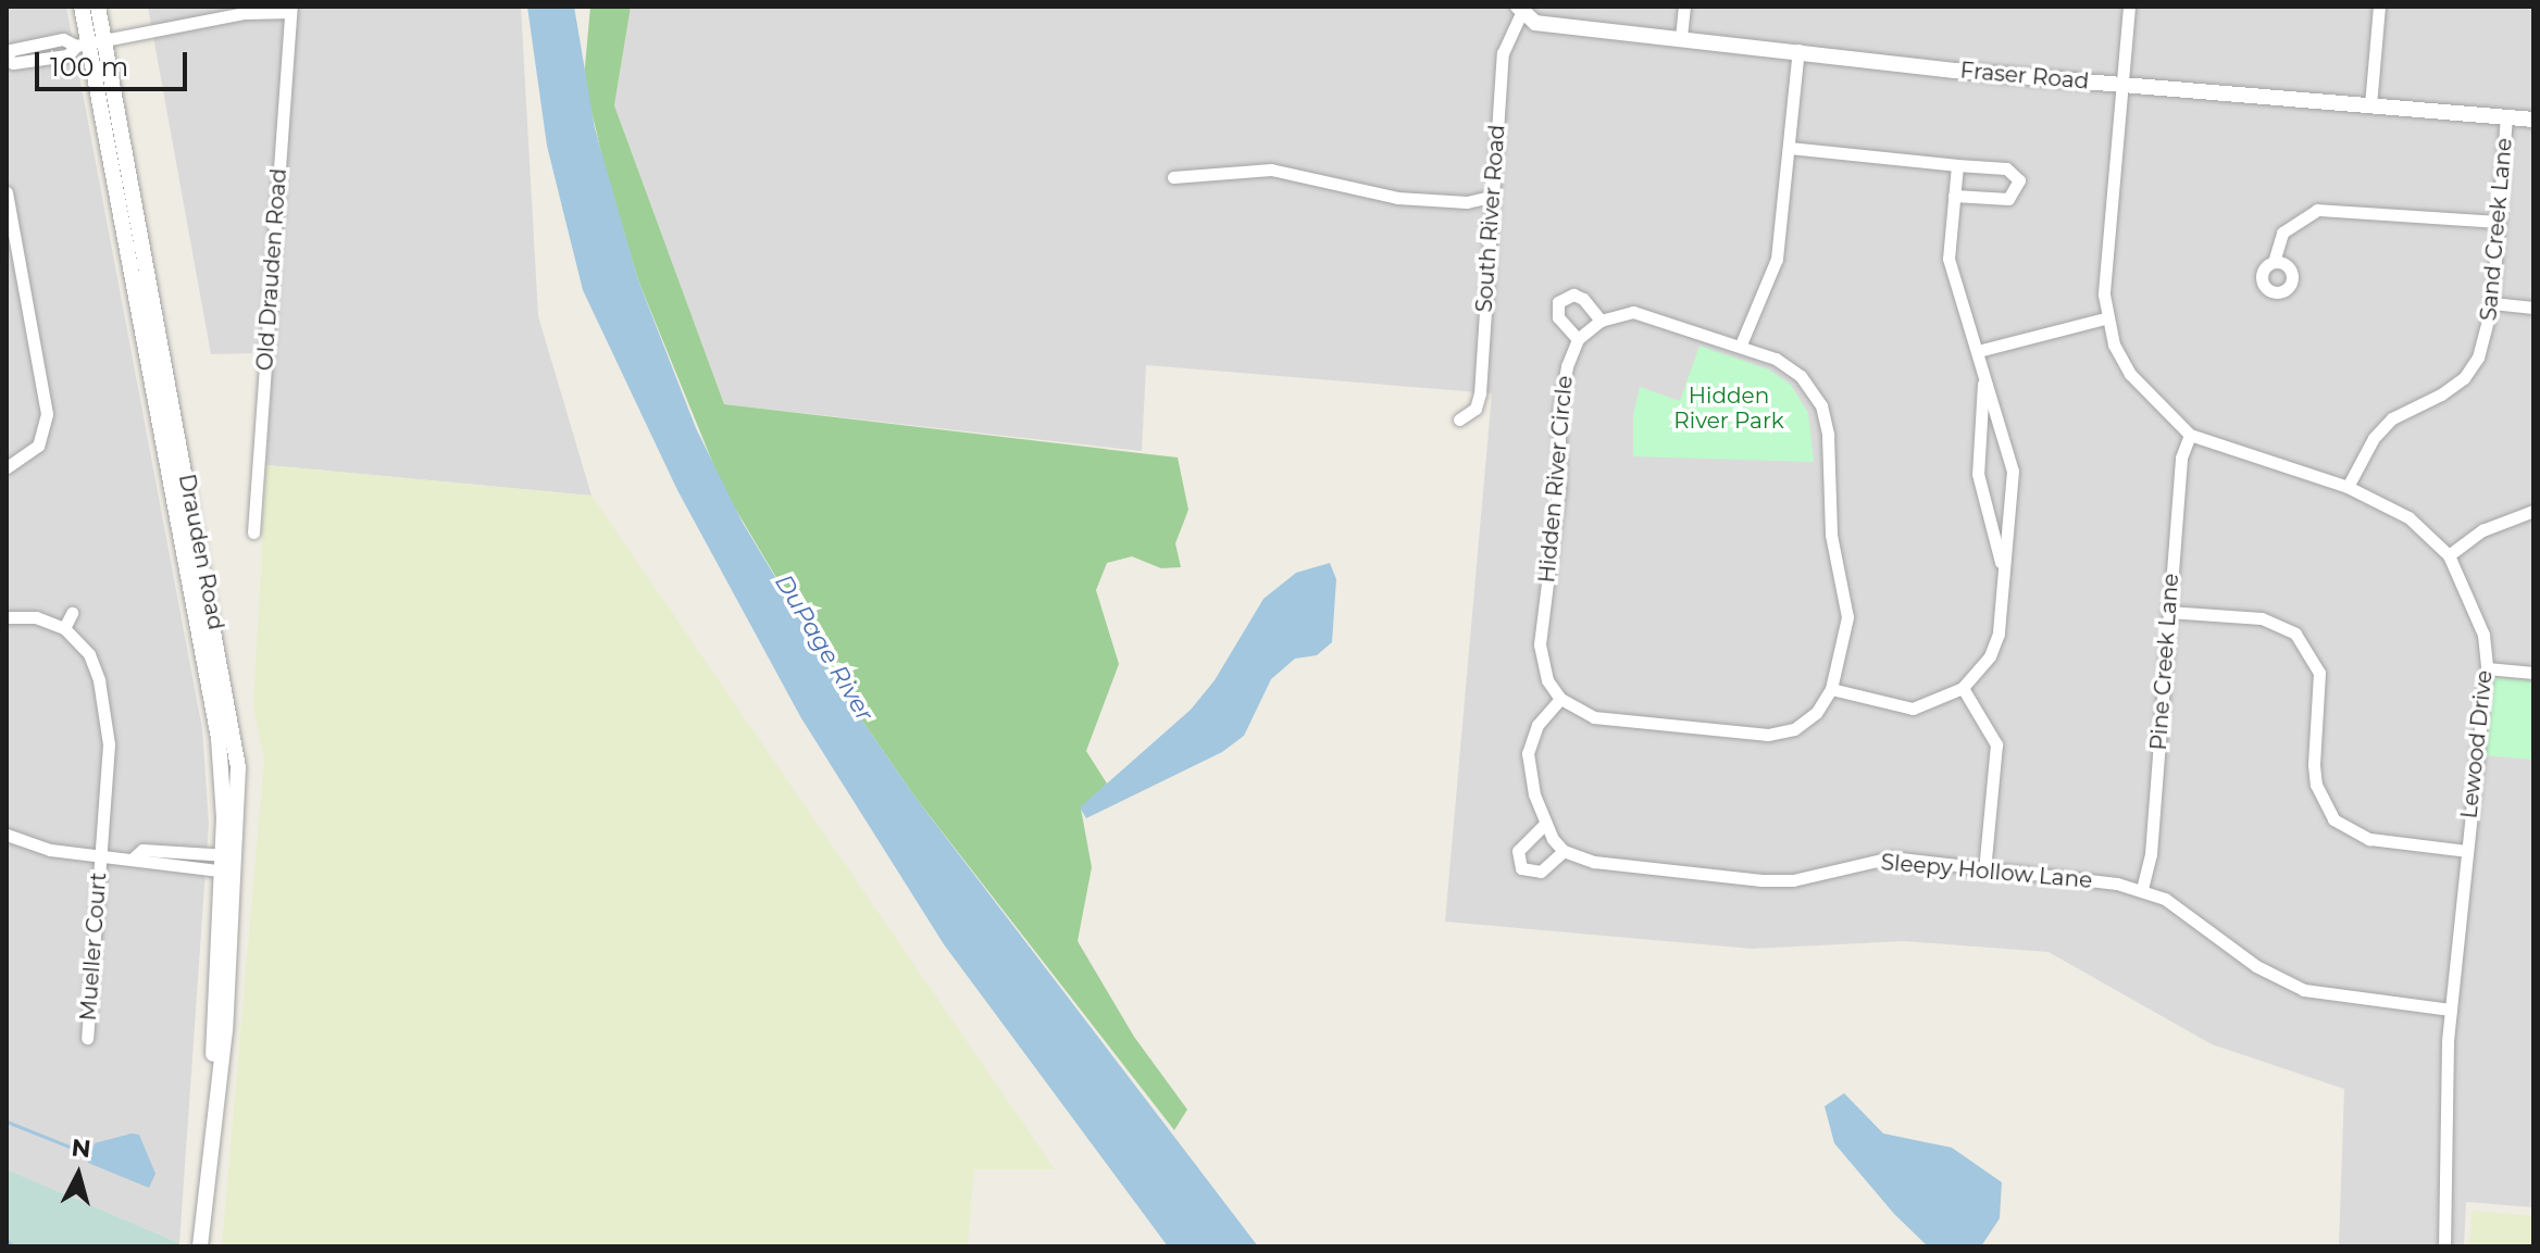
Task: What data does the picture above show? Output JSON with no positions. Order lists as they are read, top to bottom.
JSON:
{
  "streets": {
    "street": [
      "Fraser Road",
      "South River Road",
      "Sand Creek Lane",
      "Old Drauden Road",
      "Hidden River Circle",
      "Drauden Road",
      "Pine Creek Lane",
      "Lewood Drive",
      "Sleepy Hollow Lane",
      "Mueller Court"
    ]
  },
  "crossings": [
    ["Fraser Road", "South River Road"],
    ["Fraser Road", "Sand Creek Lane"],
    ["Fraser Road", "Lewood Drive"],
    ["Sand Creek Lane", "Lewood Drive"],
    ["Pine Creek Lane", "Lewood Drive"],
    ["Pine Creek Lane", "Sleepy Hollow Lane"],
    ["Lewood Drive", "Sleepy Hollow Lane"]
  ],
  "water": ["DuPage River"],
  "parks": ["Hidden River Park"],
  "scale_bar": "100 m",
  "north": "top"
}
